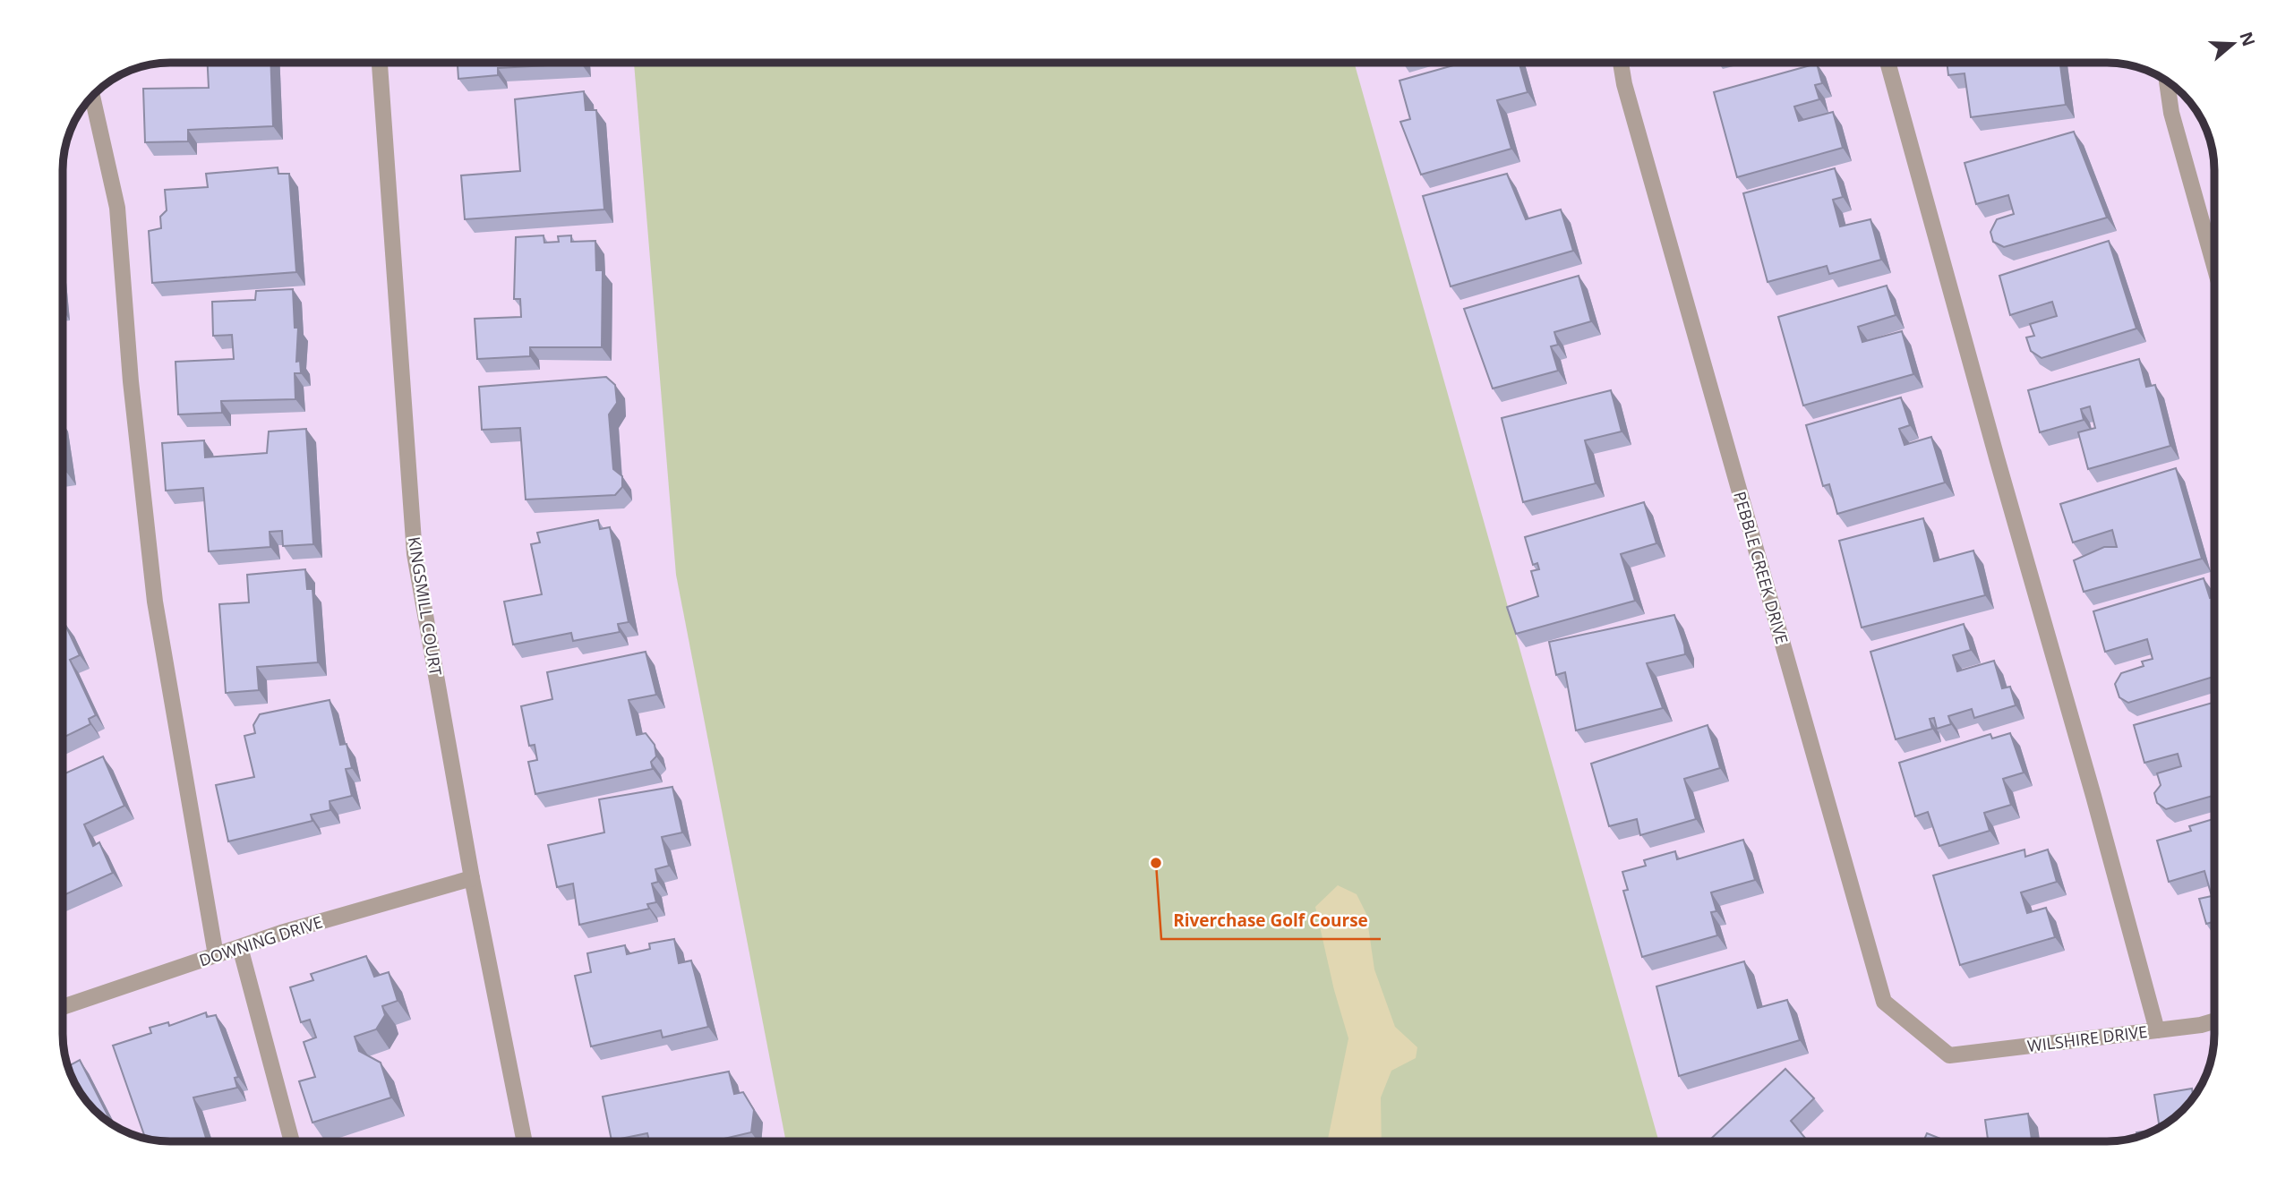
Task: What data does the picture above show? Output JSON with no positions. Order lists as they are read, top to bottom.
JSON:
{
  "streets": {
    "street": [
      "PEBBLE CREEK DRIVE",
      "KINGSMILL COURT",
      "DOWNING DRIVE",
      "WILSHIRE DRIVE"
    ]
  },
  "crossings": [
    ["PEBBLE CREEK DRIVE", "WILSHIRE DRIVE"],
    ["KINGSMILL COURT", "DOWNING DRIVE"]
  ],
  "places": ["Riverchase Golf Course"],
  "north": "right"
}
